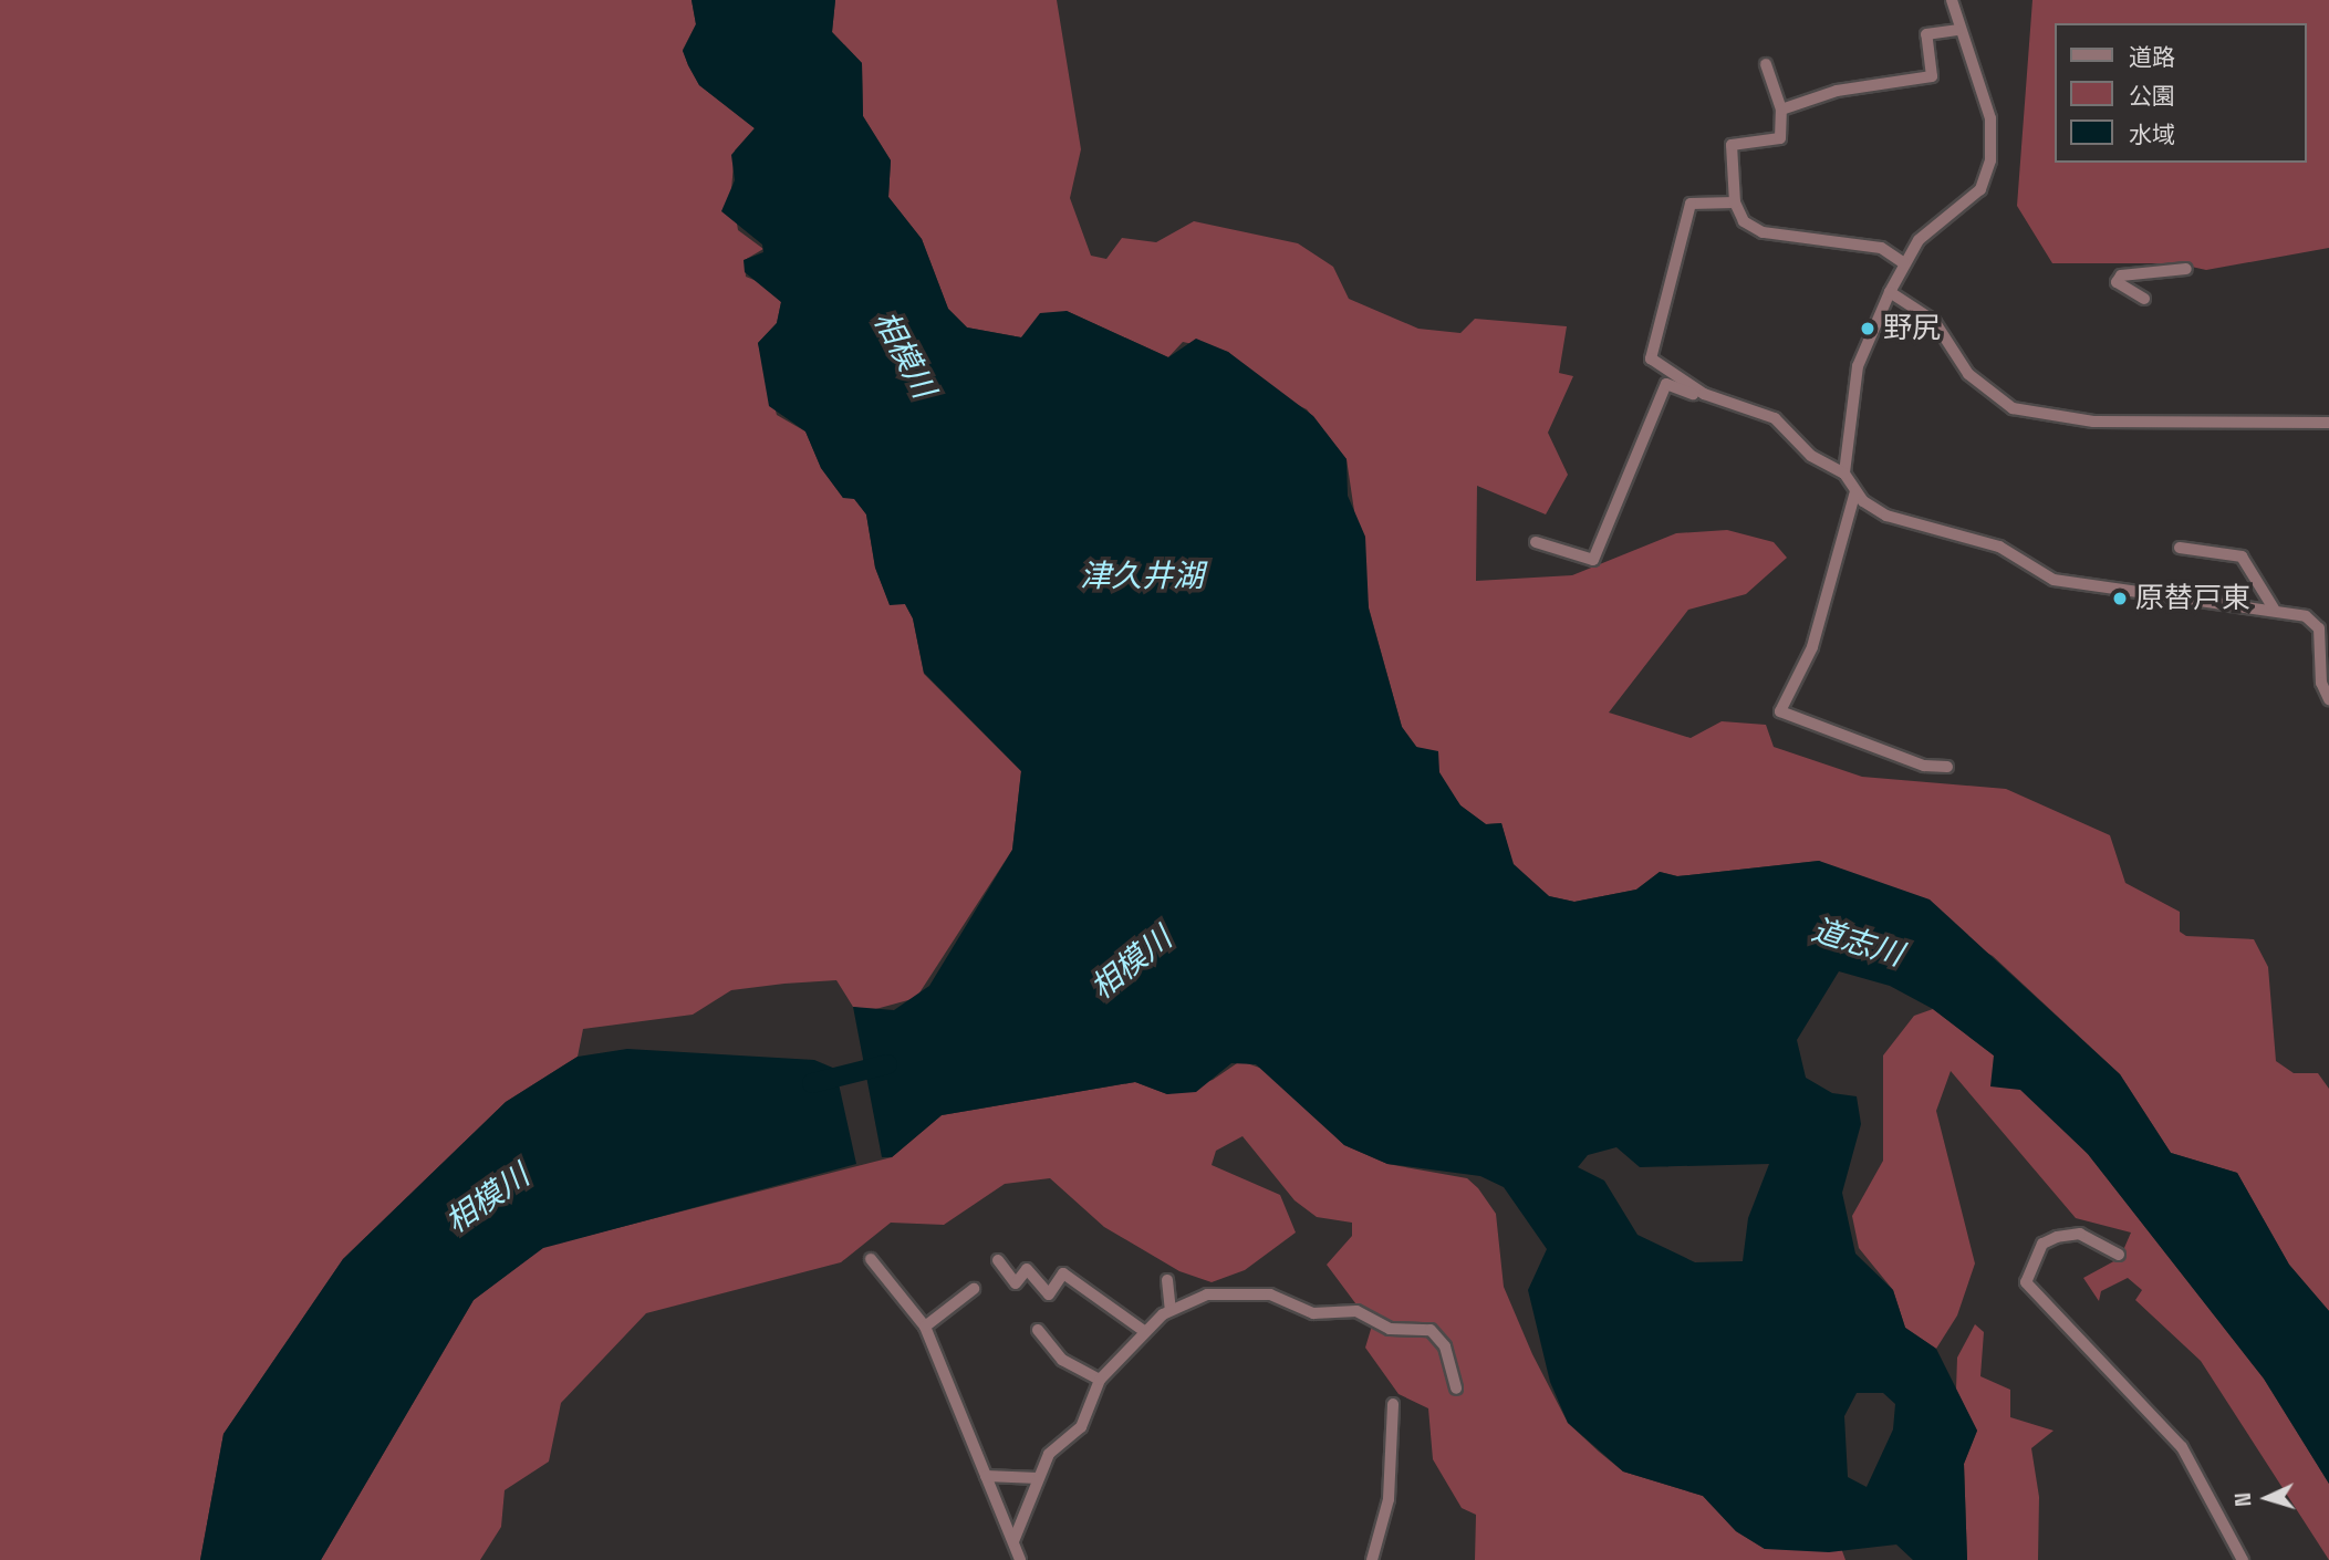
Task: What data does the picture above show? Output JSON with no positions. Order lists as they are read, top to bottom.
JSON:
{
  "water": ["相模川", "津久井湖", "道志川"],
  "places": ["野尻", "原替戸東"],
  "legend": ["道路", "公園", "水域"],
  "north": "left"
}
